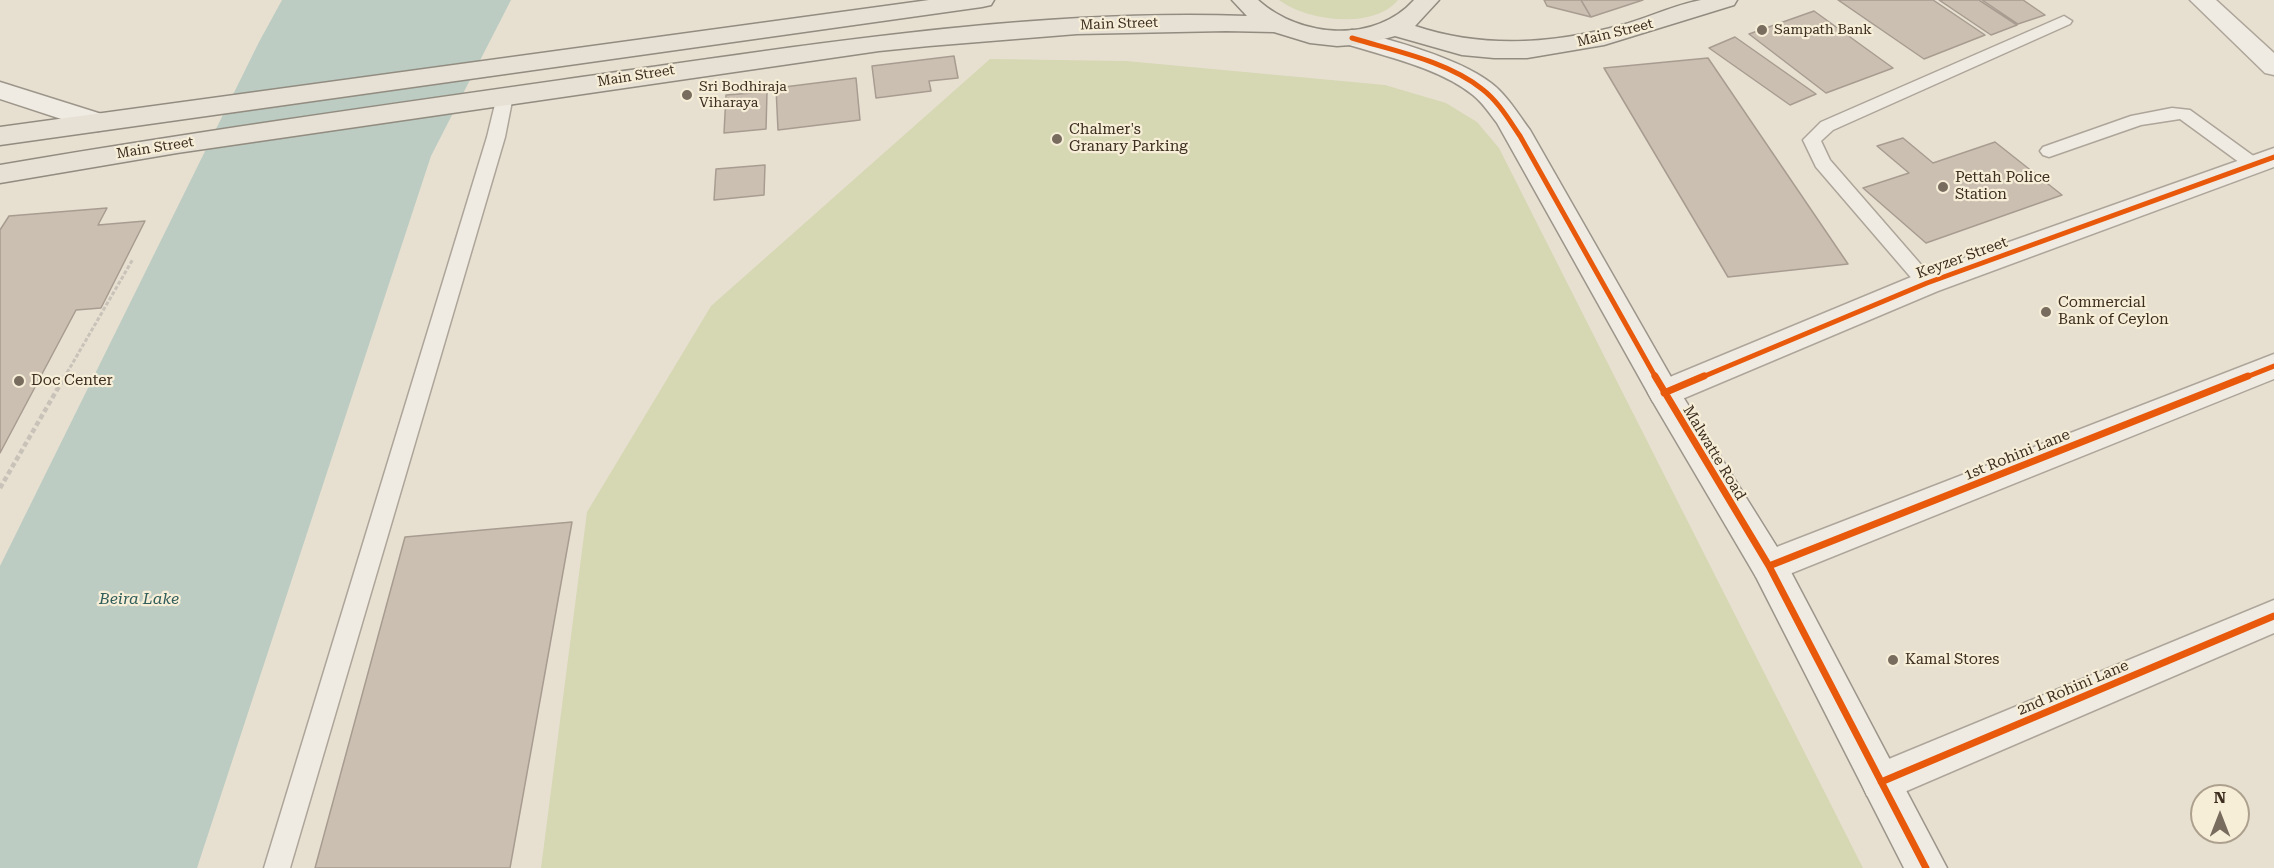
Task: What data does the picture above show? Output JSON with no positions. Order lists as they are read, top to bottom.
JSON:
{
  "streets": {
    "main road": ["Main Street"],
    "street": [
      "Keyzer Street",
      "Malwatte Road",
      "1st Rohini Lane",
      "2nd Rohini Lane"
    ]
  },
  "crossings": [
    ["Keyzer Street", "Malwatte Road"],
    ["Malwatte Road", "1st Rohini Lane"],
    ["Malwatte Road", "2nd Rohini Lane"]
  ],
  "water": ["Beira Lake"],
  "places": [
    "Sampath Bank",
    "Sri Bodhiraja Viharaya",
    "Chalmer's Granary Parking",
    "Pettah Police Station",
    "Commercial Bank of Ceylon",
    "Doc Center",
    "Kamal Stores"
  ],
  "north": "top"
}
